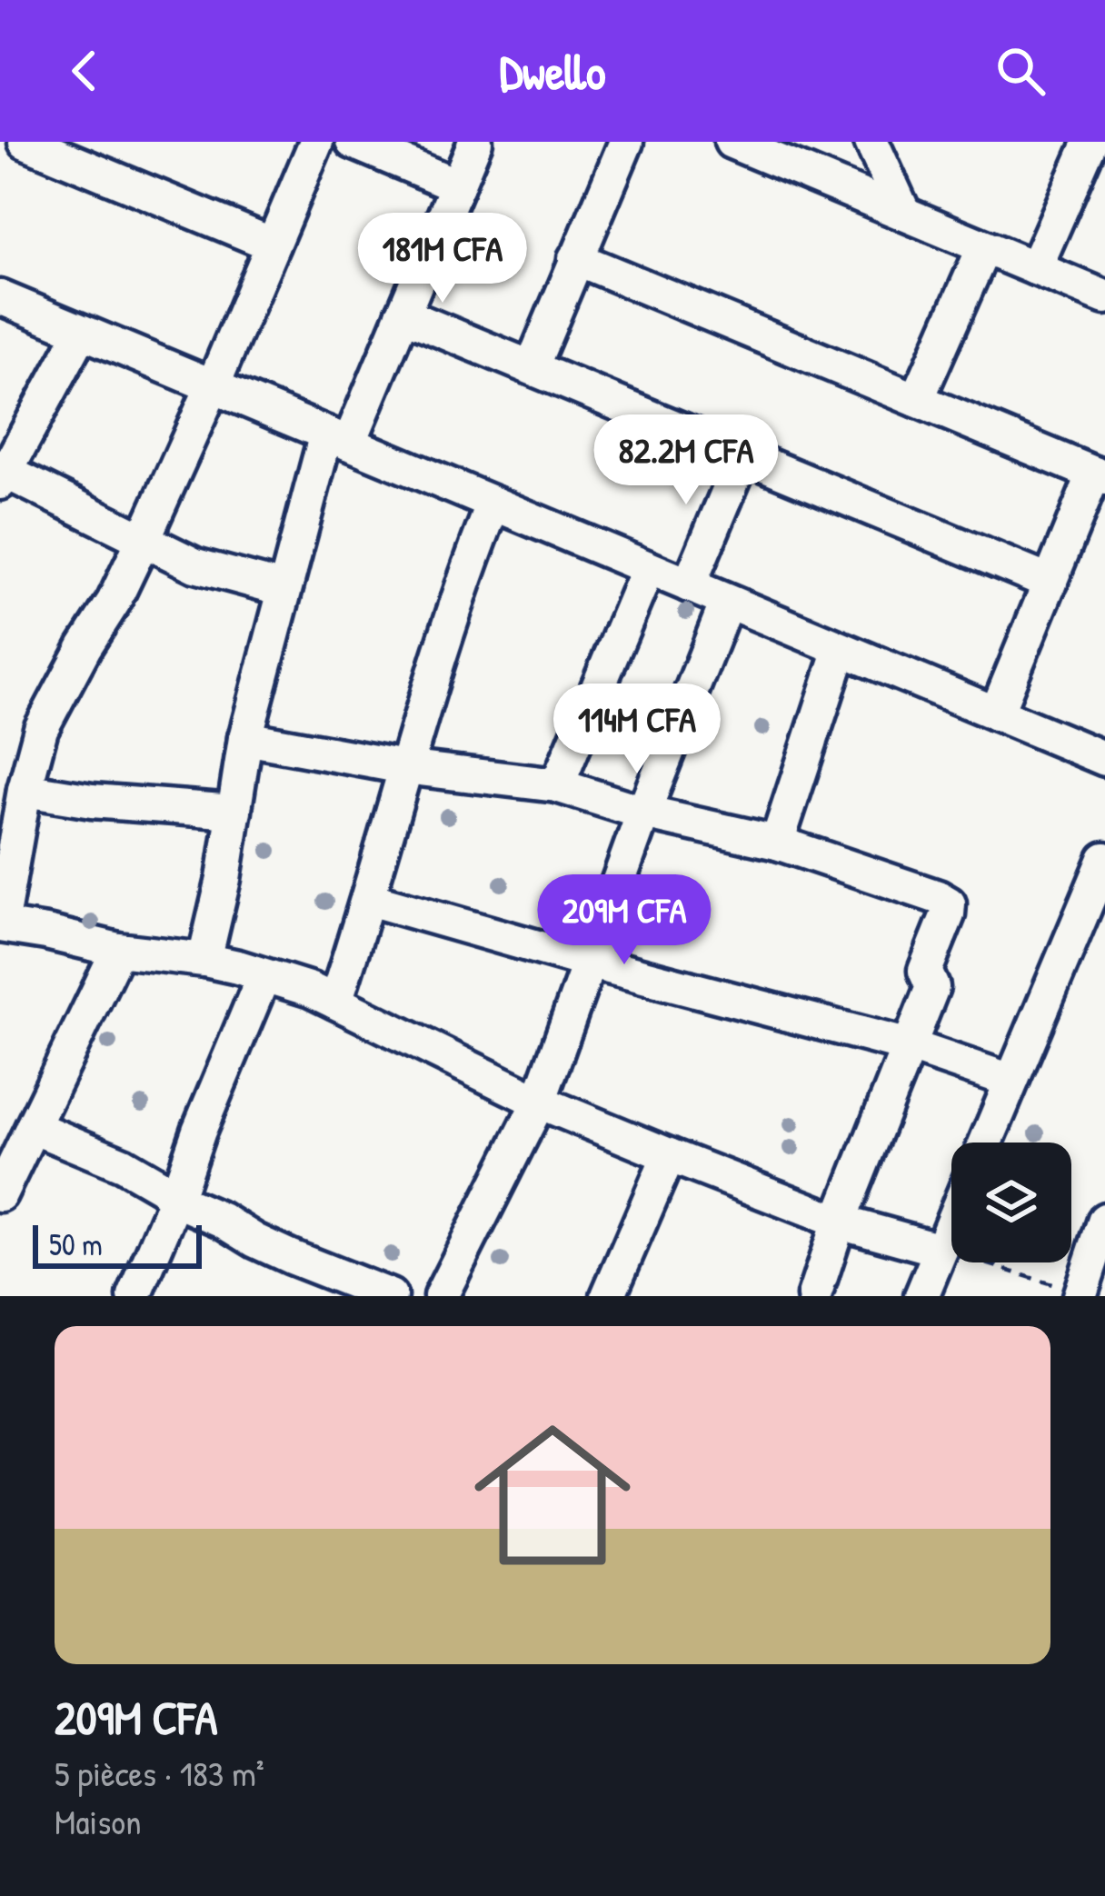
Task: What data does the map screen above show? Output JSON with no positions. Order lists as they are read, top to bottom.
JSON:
{
  "scale_bar": "50 m",
  "page": {
    "header": "Dwello",
    "price": [
      "181M CFA",
      "82.2M CFA",
      "114M CFA",
      "209M CFA"
    ],
    "scale": "50 m",
    "list": [
      {
        "name": "209M CFA",
        "note": "5 pièces · 183 m² · Maison"
      }
    ]
  }
}
